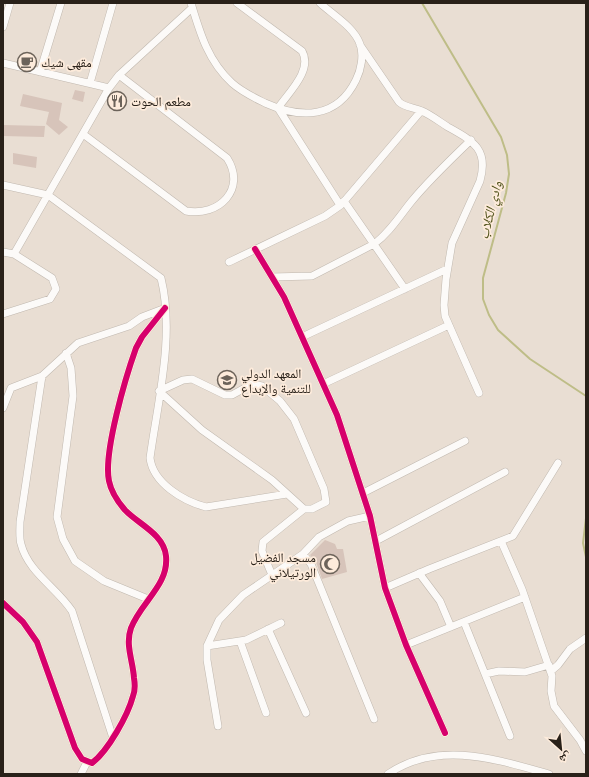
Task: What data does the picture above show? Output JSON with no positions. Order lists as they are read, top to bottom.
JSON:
{
  "water": ["وادي الكلاب"],
  "places": {
    "cafe": ["مقهى شيك"],
    "restaurant": ["مطعم الحوت"],
    "school or university": ["المعهد الدولي للتنمية والإبداع"],
    "mosque": ["مسجد الفضيل الورتيلاني"]
  },
  "north": "bottom right"
}
